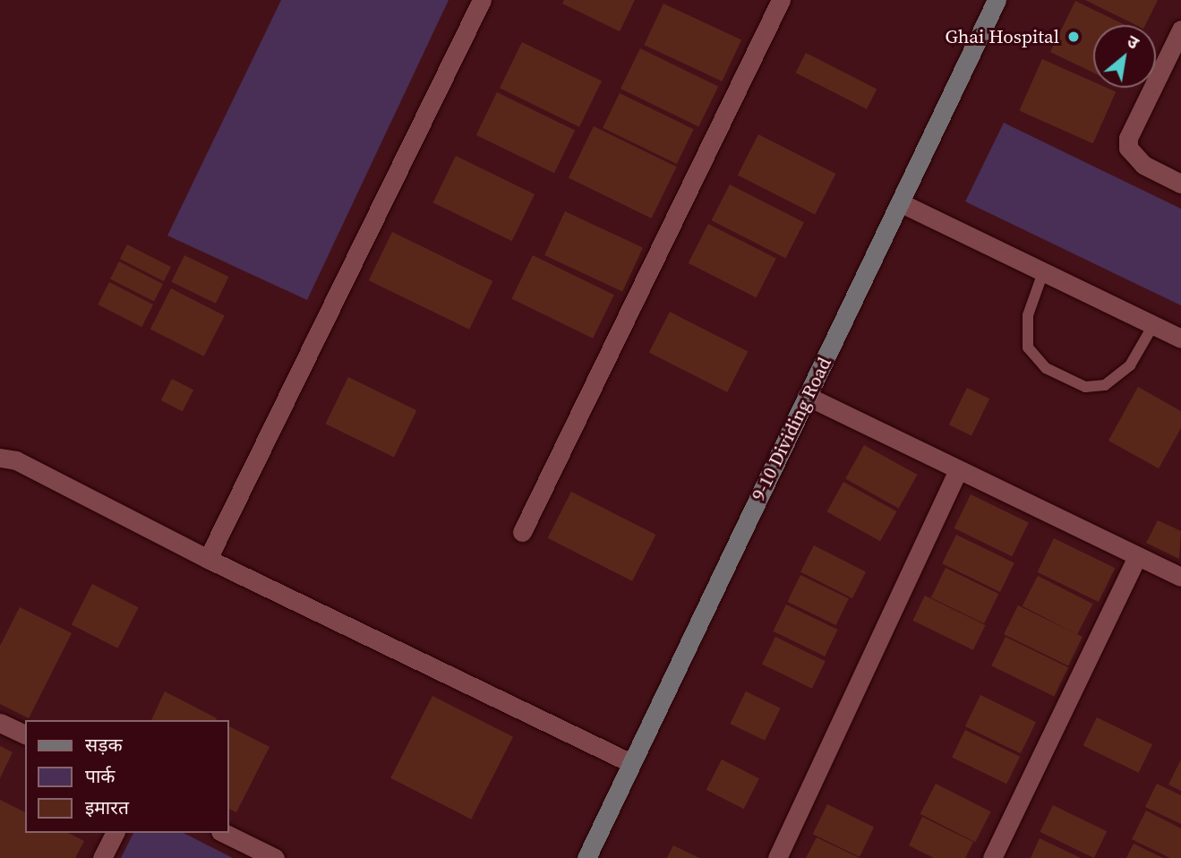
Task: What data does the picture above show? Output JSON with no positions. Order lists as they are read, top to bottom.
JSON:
{
  "streets": {
    "street": ["9-10 Dividing Road"]
  },
  "places": ["Ghai Hospital"],
  "legend": ["सड़क", "पार्क", "इमारत"],
  "north": "top right"
}
